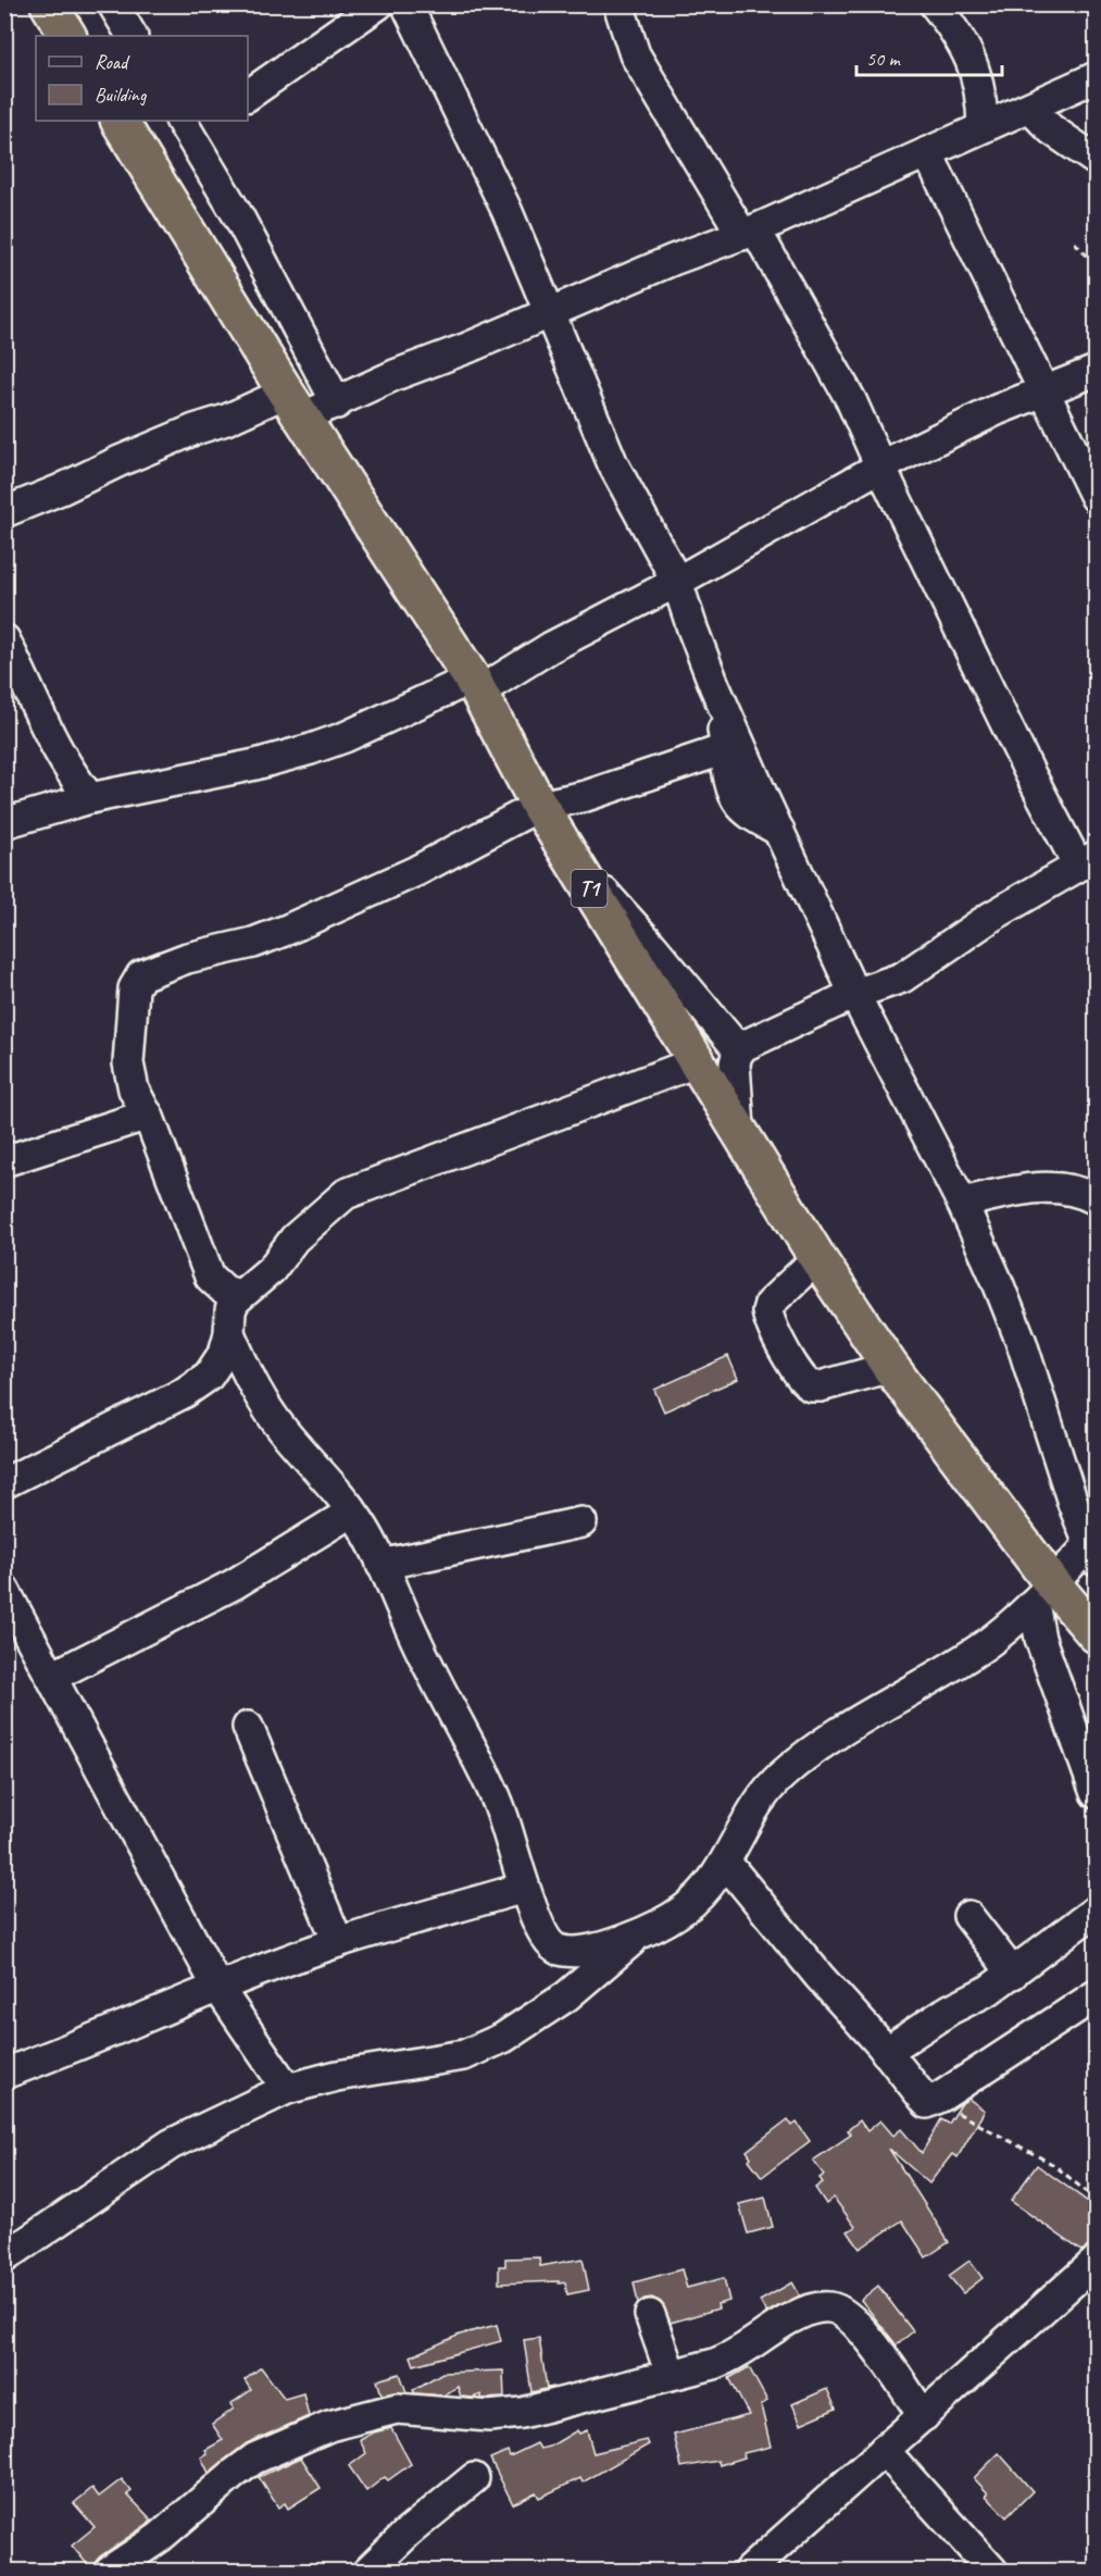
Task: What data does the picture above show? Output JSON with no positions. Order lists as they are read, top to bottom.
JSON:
{
  "streets": {
    "highway": ["T1"]
  },
  "legend": ["Road", "Building"],
  "scale_bar": "50 m"
}
